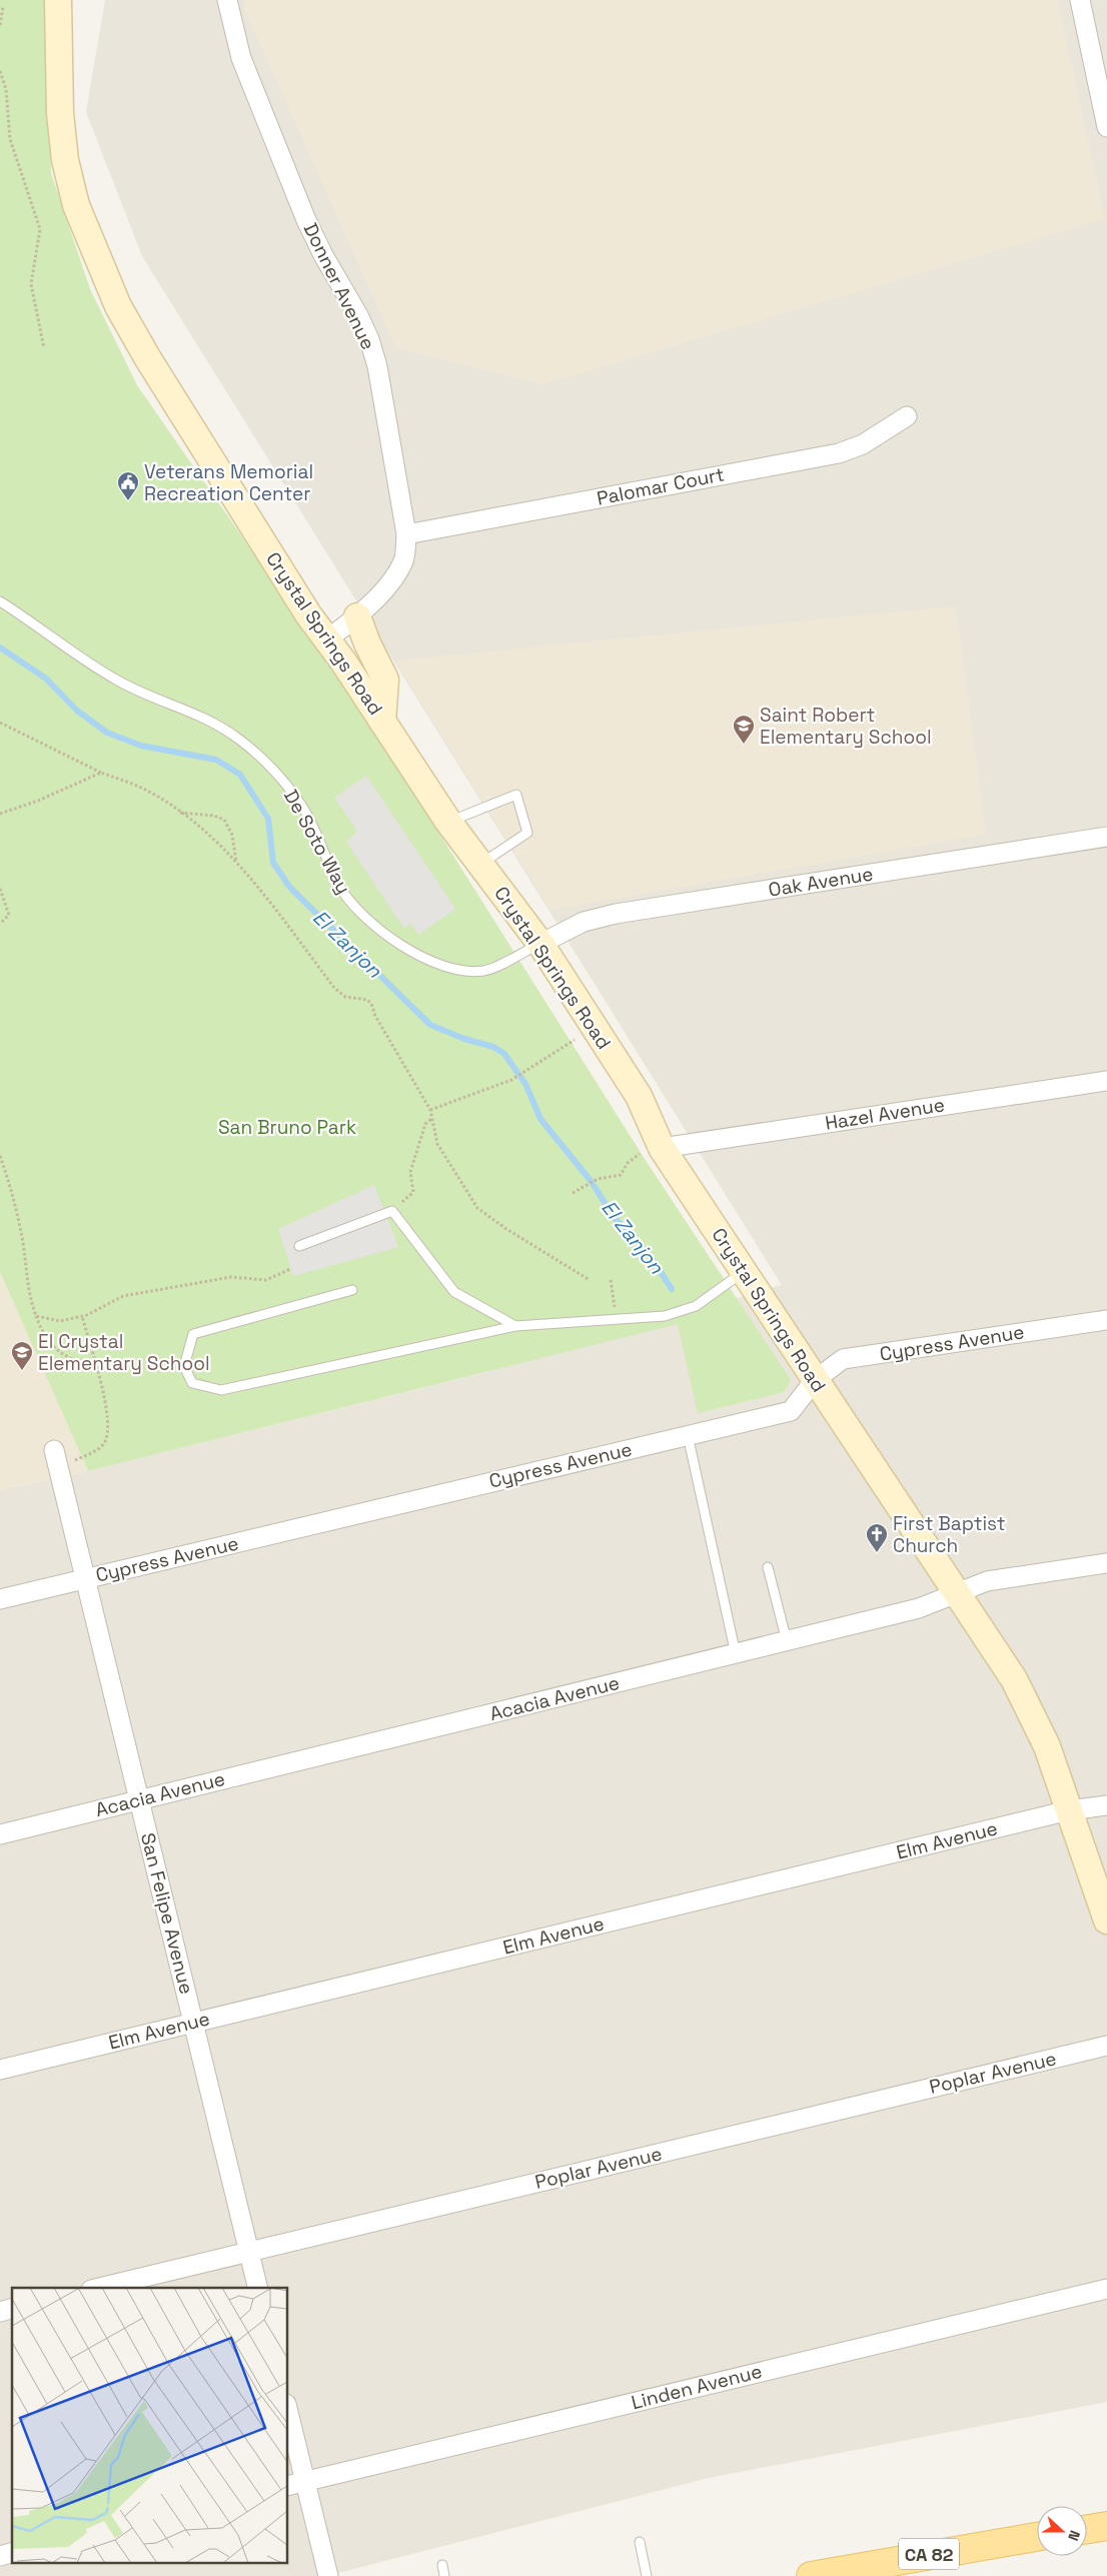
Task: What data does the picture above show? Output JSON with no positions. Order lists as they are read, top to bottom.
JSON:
{
  "streets": {
    "main road": ["Crystal Springs Road", "CA 82"],
    "street": [
      "Donner Avenue",
      "Palomar Court",
      "Oak Avenue",
      "Hazel Avenue",
      "Cypress Avenue",
      "Acacia Avenue",
      "Elm Avenue",
      "San Felipe Avenue",
      "Poplar Avenue",
      "Linden Avenue"
    ],
    "lane": ["De Soto Way"]
  },
  "crossings": [
    ["Donner Avenue", "Palomar Court"],
    ["Donner Avenue", "Crystal Springs Road"],
    ["Crystal Springs Road", "De Soto Way"],
    ["Crystal Springs Road", "Oak Avenue"],
    ["Crystal Springs Road", "Hazel Avenue"],
    ["Crystal Springs Road", "Cypress Avenue"],
    ["Crystal Springs Road", "Acacia Avenue"],
    ["Crystal Springs Road", "Elm Avenue"],
    ["De Soto Way", "Oak Avenue"],
    ["Cypress Avenue", "San Felipe Avenue"],
    ["Acacia Avenue", "San Felipe Avenue"],
    ["Elm Avenue", "San Felipe Avenue"],
    ["San Felipe Avenue", "Poplar Avenue"]
  ],
  "water": ["El Zanjon"],
  "parks": ["San Bruno Park"],
  "places": {
    "public building": ["Veterans Memorial Recreation Center"],
    "school or university": ["Saint Robert Elementary School", "El Crystal Elementary School"],
    "church": ["First Baptist Church"]
  },
  "north": "right"
}
